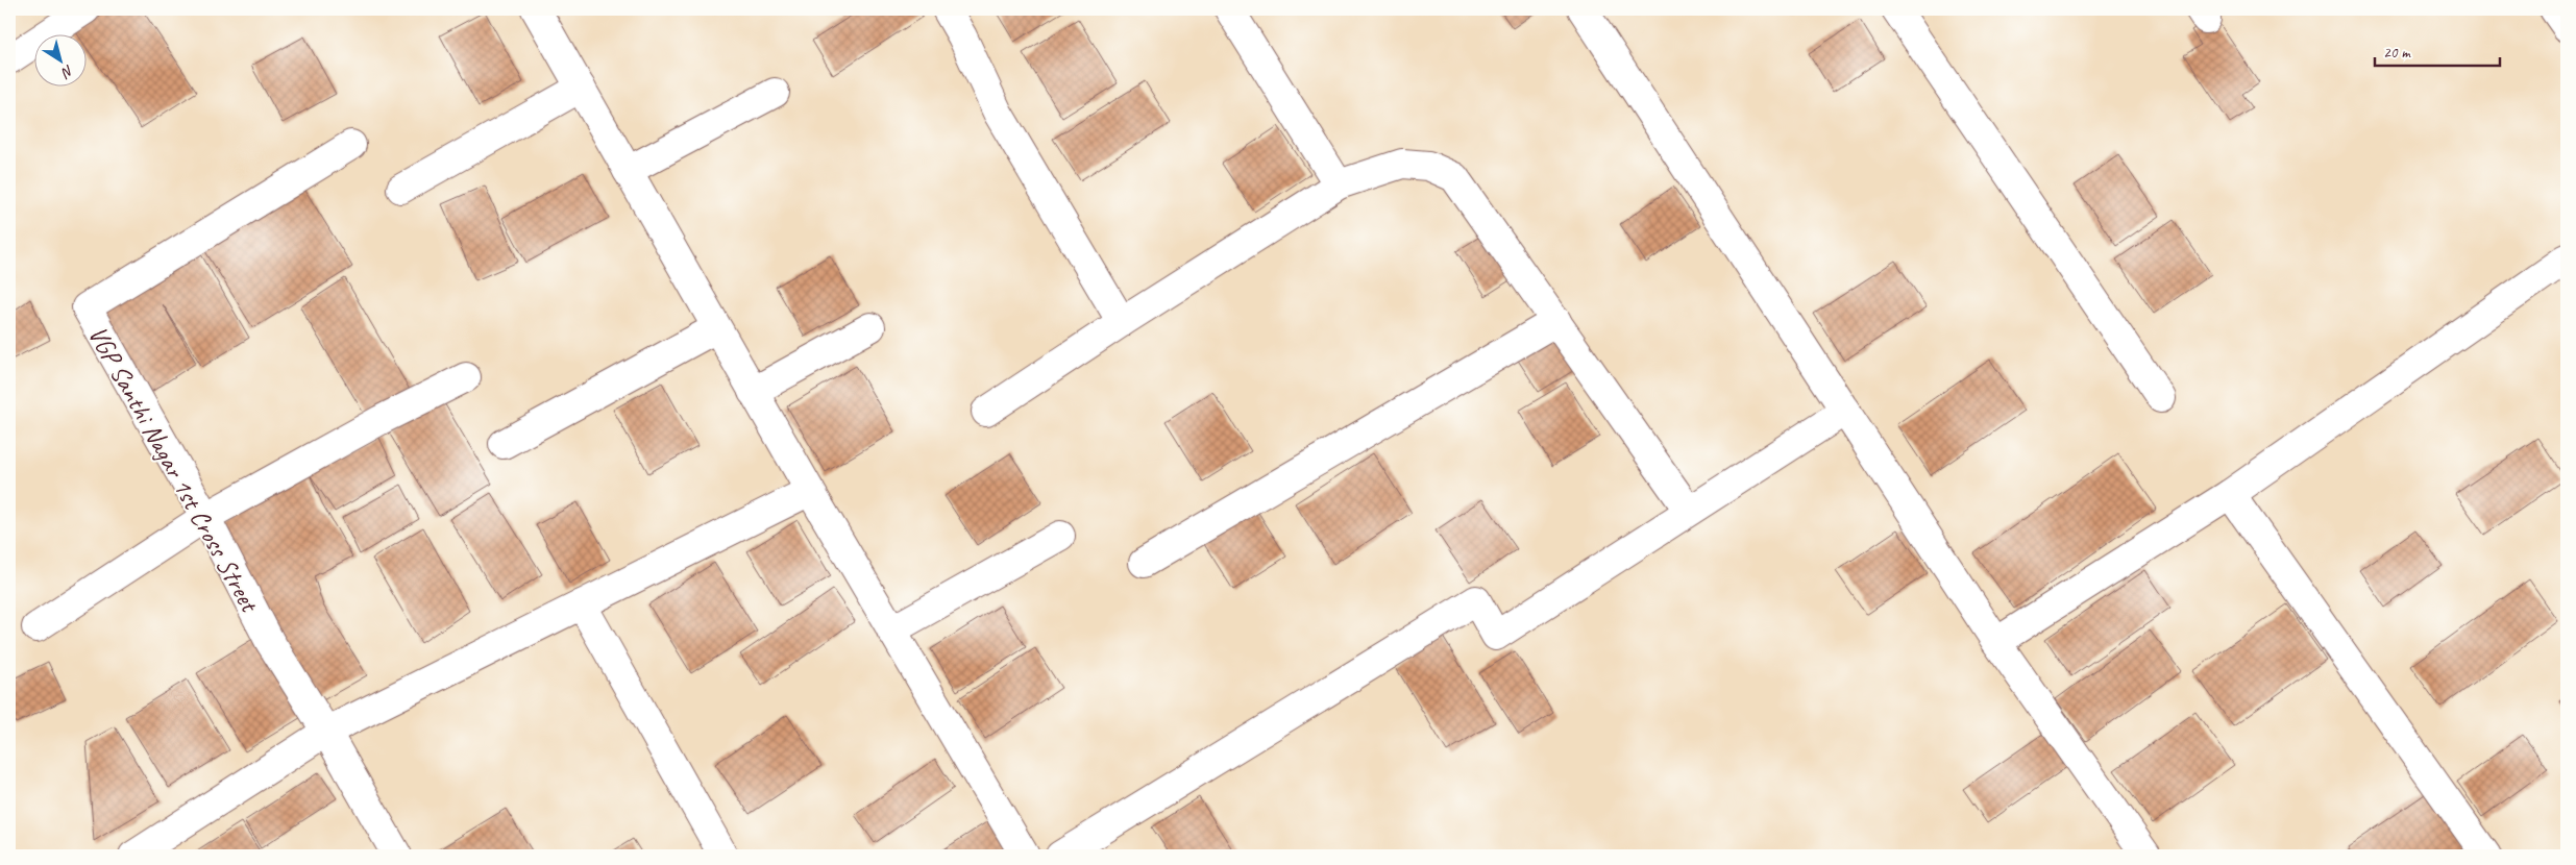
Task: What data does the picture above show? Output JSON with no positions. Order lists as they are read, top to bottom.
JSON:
{
  "streets": {
    "street": ["VGP Santhi Nagar 1st Cross Street"]
  },
  "scale_bar": "20 m",
  "north": "bottom right"
}
